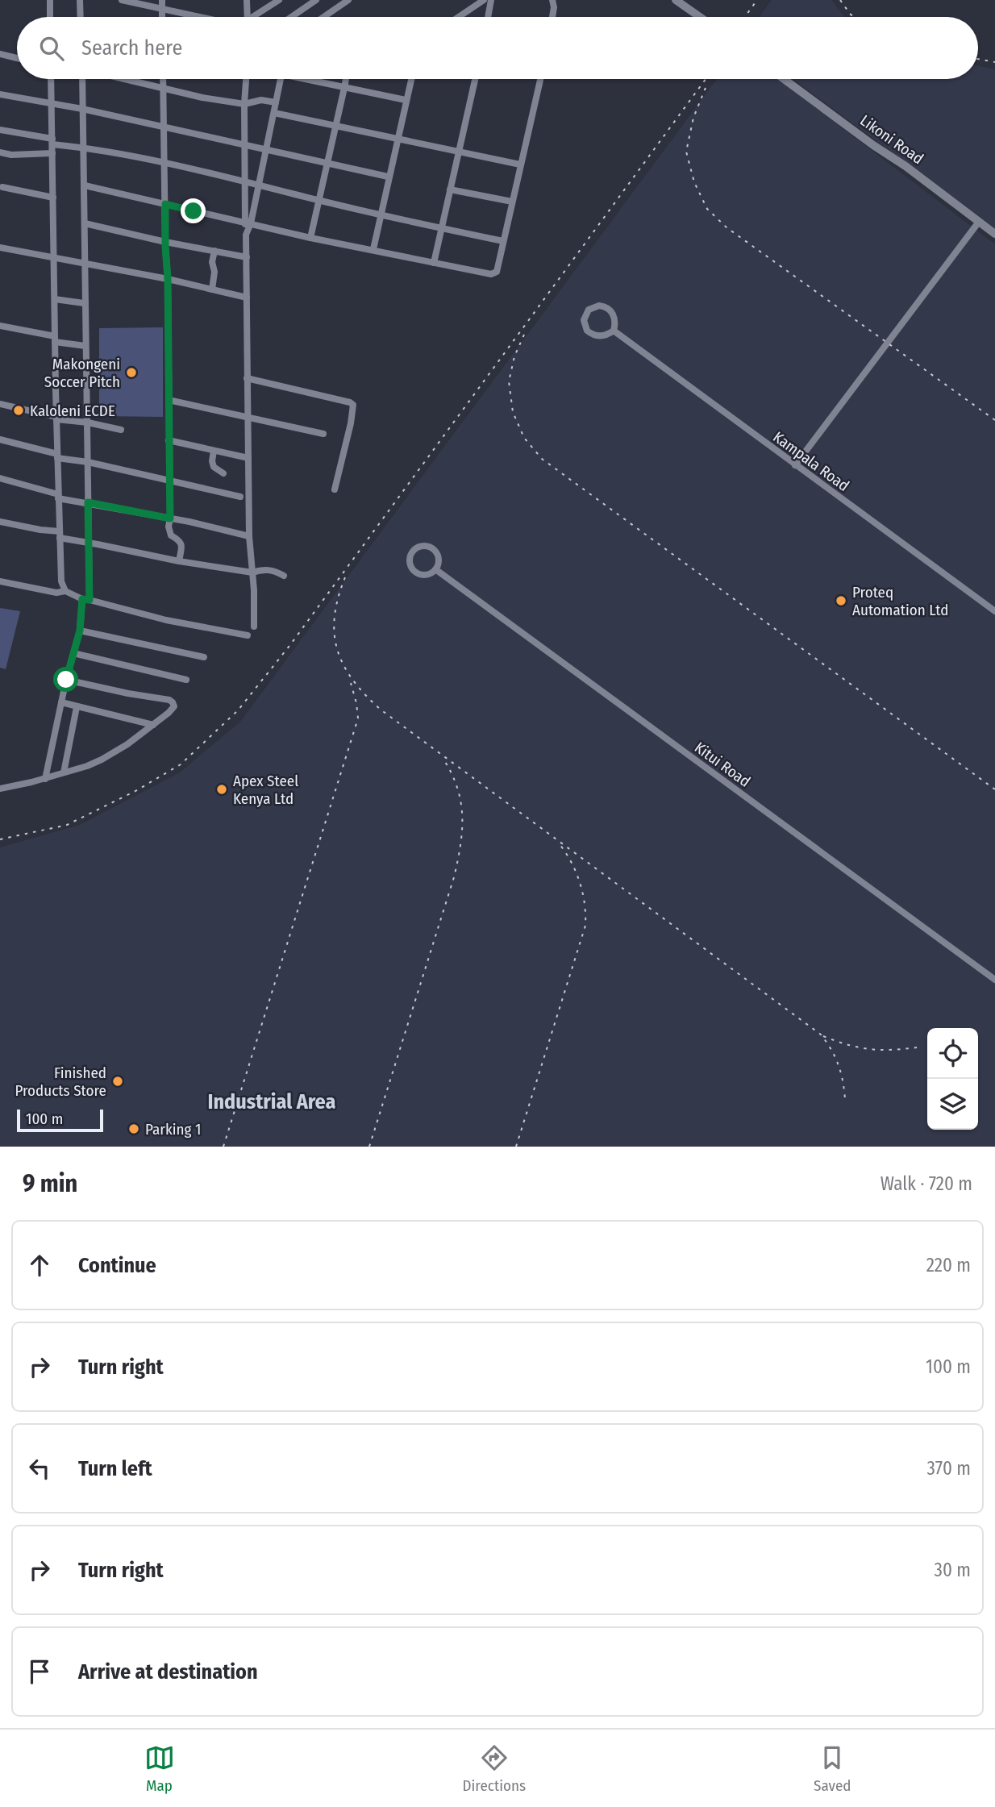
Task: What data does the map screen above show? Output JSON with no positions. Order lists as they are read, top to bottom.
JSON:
{
  "streets": {
    "street": ["Likoni Road", "Kampala Road", "Kitui Road"]
  },
  "districts": ["Industrial Area"],
  "places": [
    "Makongeni Soccer Pitch",
    "Kaloleni ECDE",
    "Proteq Automation Ltd",
    "Apex Steel Kenya Ltd",
    "Finished Products Store",
    "Parking 1"
  ],
  "scale_bar": "100 m",
  "page": {
    "search": "Search here",
    "scale": "100 m",
    "heading": ["9 min", "Walk · 720 m"],
    "list": [
      ["Continue", "220 m"],
      ["Turn right", "100 m"],
      ["Turn left", "370 m"],
      ["Turn right", "30 m"],
      "Arrive at destination"
    ],
    "nav": ["Map", "Directions", "Saved"]
  }
}
